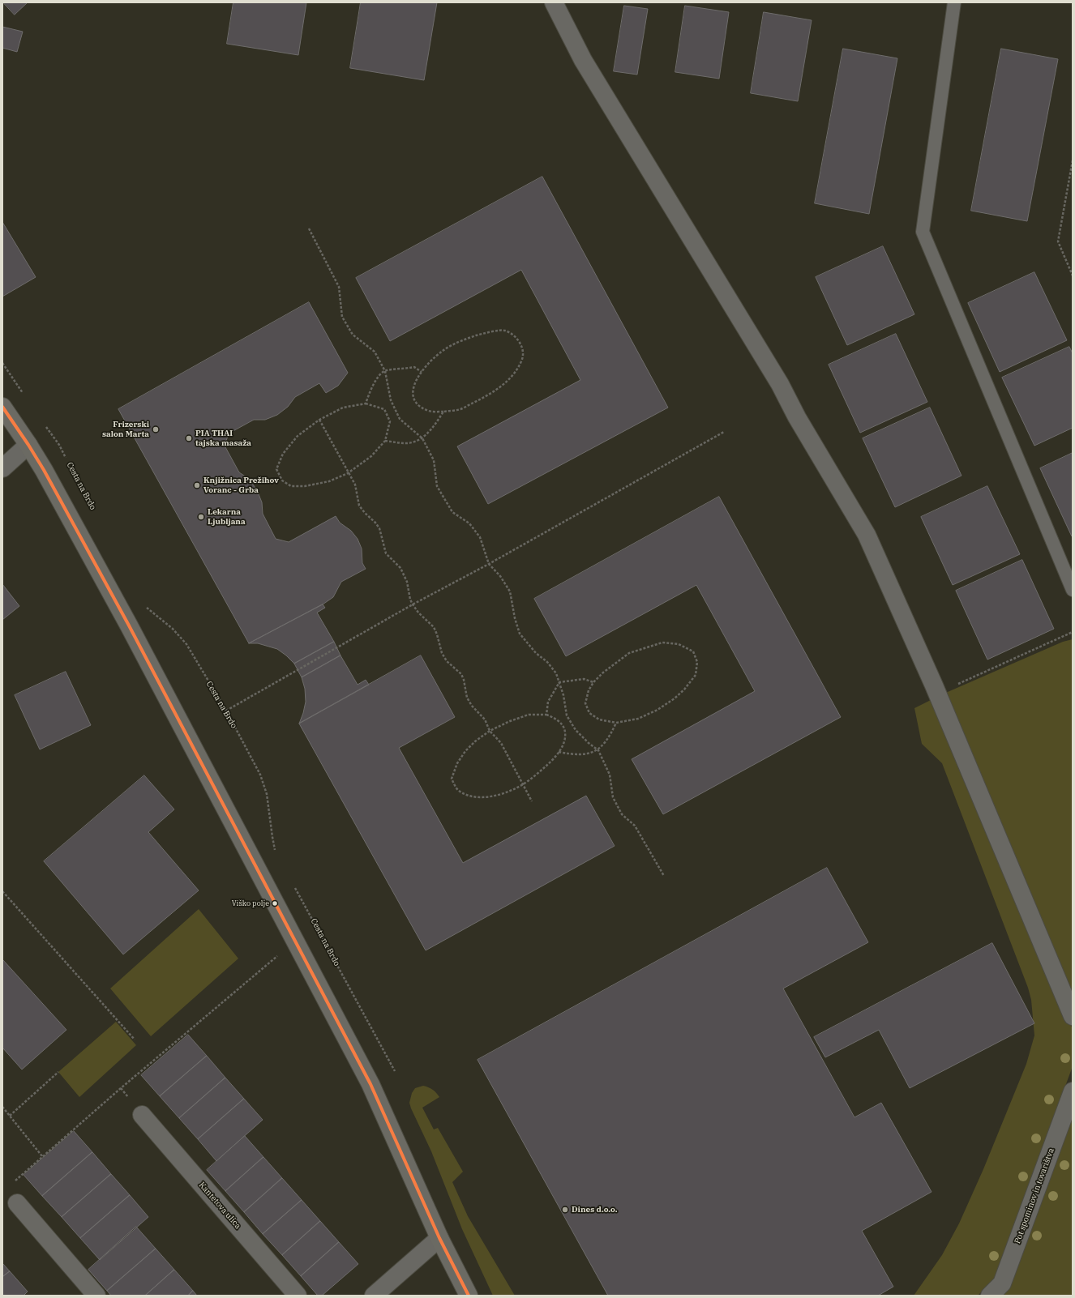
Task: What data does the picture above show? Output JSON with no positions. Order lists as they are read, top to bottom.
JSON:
{
  "streets": {
    "street": ["Pot spominov in tovarištva", "Kantetova ulica"],
    "path": ["Cesta na Brdo"]
  },
  "places": [
    "Frizerski salon Marta",
    "PIA THAI tajska masaža",
    "Knjižnica Prežihov Voranc - Grba",
    "Lekarna Ljubljana",
    "Viško polje",
    "Dines d.o.o."
  ]
}
